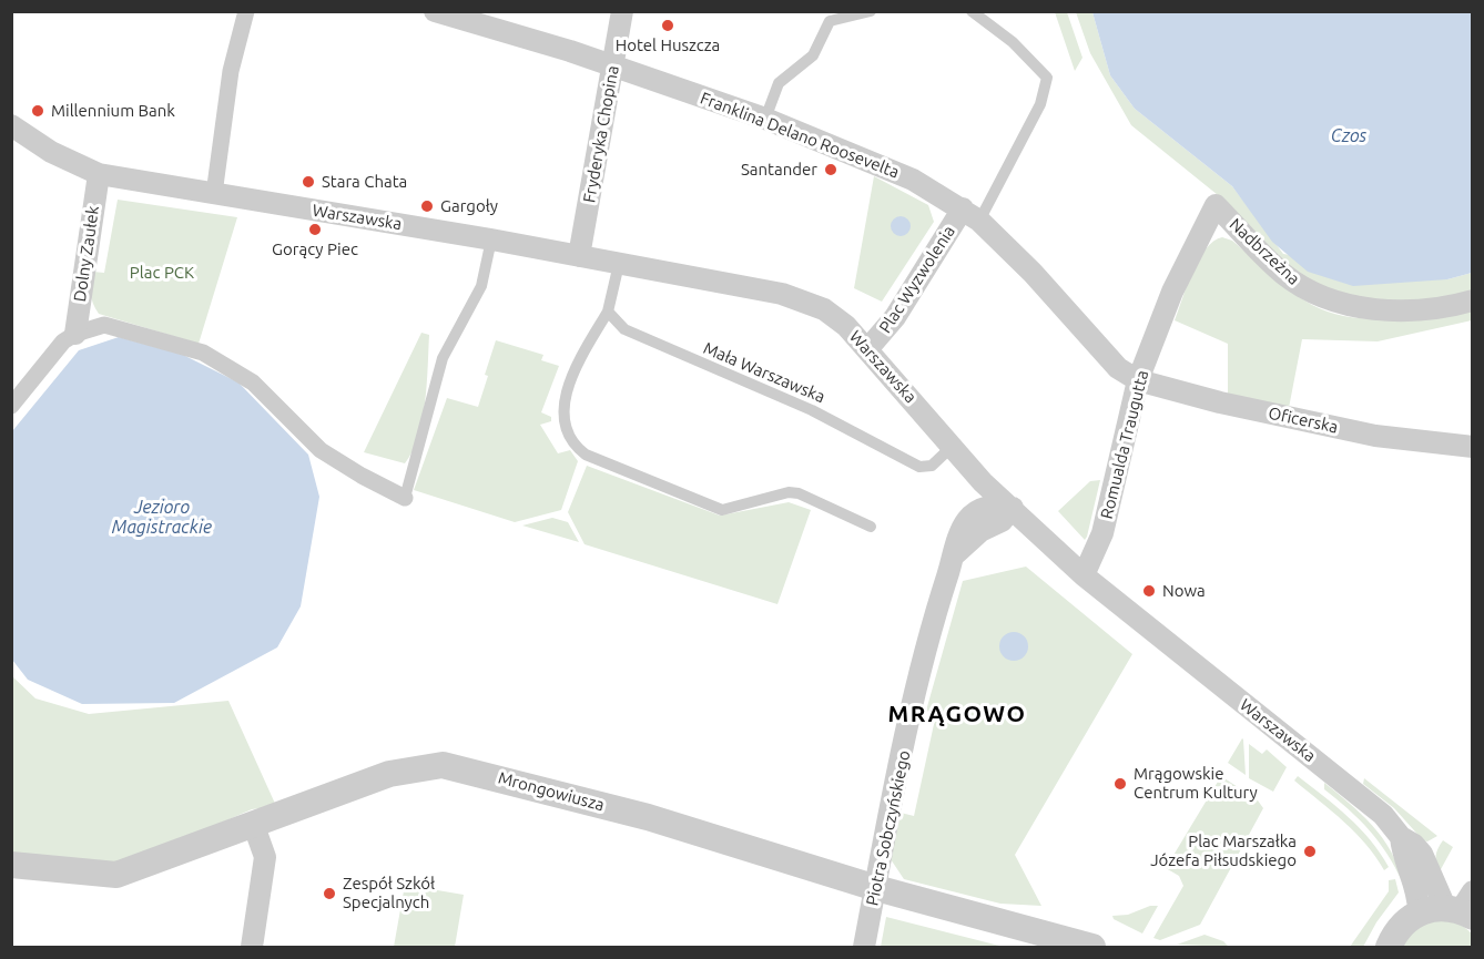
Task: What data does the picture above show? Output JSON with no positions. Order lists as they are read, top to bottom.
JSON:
{
  "streets": {
    "street": [
      "Fryderyka Chopina",
      "Franklina Delano Roosevelta",
      "Warszawska",
      "Nadbrzeżna",
      "Dolny Zaułek",
      "Plac Wyzwolenia",
      "Oficerska",
      "Romualda Traugutta",
      "Mrongowiusza",
      "Piotra Sobczyńskiego"
    ],
    "lane": ["Mała Warszawska"]
  },
  "crossings": [
    ["Fryderyka Chopina", "Franklina Delano Roosevelta"],
    ["Fryderyka Chopina", "Warszawska"],
    ["Franklina Delano Roosevelta", "Plac Wyzwolenia"],
    ["Franklina Delano Roosevelta", "Oficerska"],
    ["Franklina Delano Roosevelta", "Romualda Traugutta"],
    ["Warszawska", "Dolny Zaułek"],
    ["Warszawska", "Plac Wyzwolenia"],
    ["Warszawska", "Mała Warszawska"],
    ["Warszawska", "Romualda Traugutta"],
    ["Warszawska", "Piotra Sobczyńskiego"],
    ["Nadbrzeżna", "Romualda Traugutta"],
    ["Oficerska", "Romualda Traugutta"],
    ["Mrongowiusza", "Piotra Sobczyńskiego"]
  ],
  "districts": ["MRĄGOWO"],
  "water": ["Czos", "Jezioro Magistrackie"],
  "parks": ["Plac PCK"],
  "places": [
    "Hotel Huszcza",
    "Millennium Bank",
    "Santander",
    "Stara Chata",
    "Gargoły",
    "Gorący Piec",
    "Nowa",
    "Mrągowskie Centrum Kultury",
    "Plac Marszałka Józefa Piłsudskiego",
    "Zespół Szkół Specjalnych"
  ]
}
